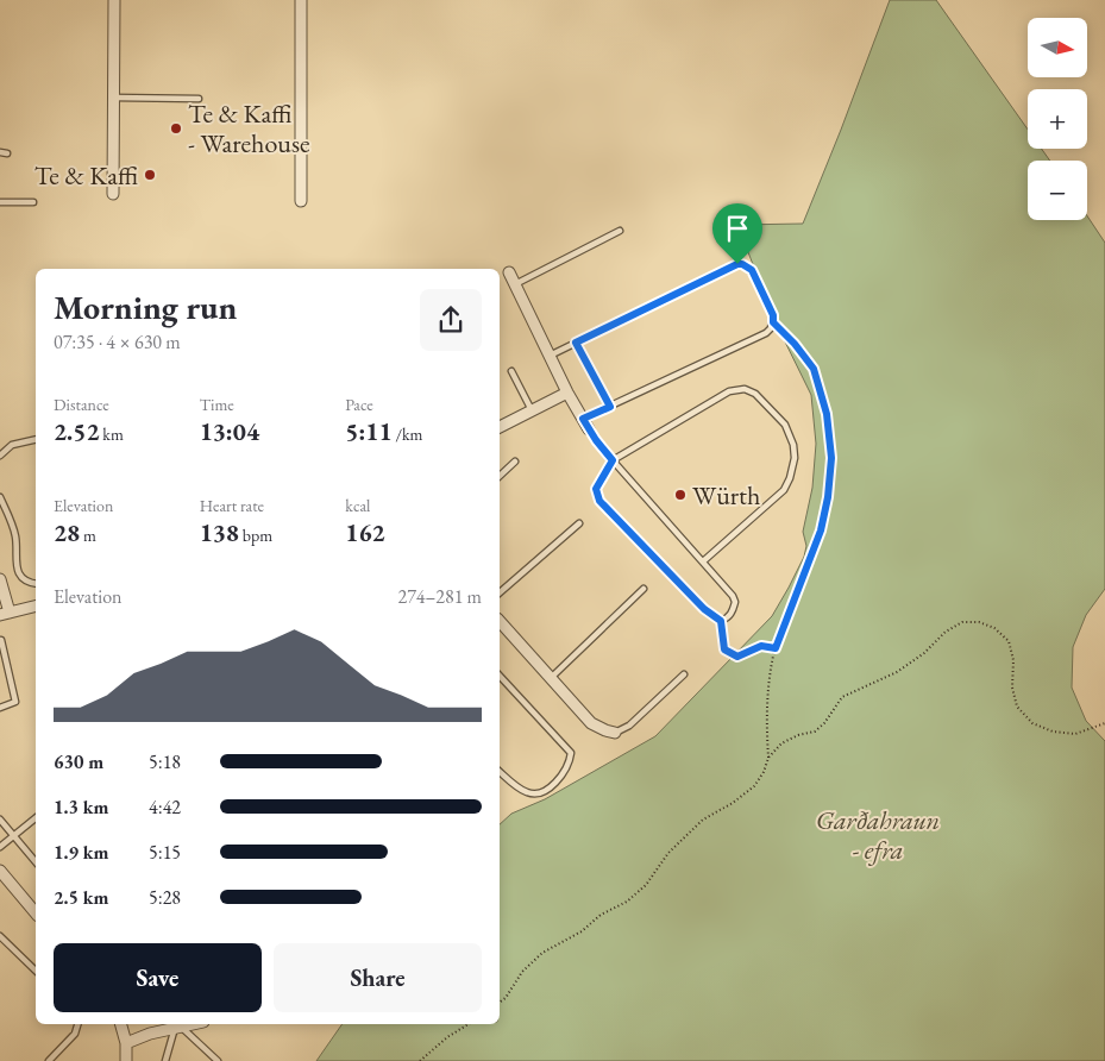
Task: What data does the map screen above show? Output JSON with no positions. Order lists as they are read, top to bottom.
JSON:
{
  "parks": ["Garðahraun - efra"],
  "places": ["Te & Kaffi - Warehouse", "Te & Kaffi", "Würth"],
  "north": "right",
  "page": {
    "map_buttons": ["+", "−"],
    "heading": ["Morning run", "07:35 · 4 × 630 m"],
    "stats": [
      ["Distance", "2.52 km"],
      ["Time", "13:04"],
      ["Pace", "5:11 /km"],
      ["Elevation", "28 m"],
      ["Heart rate", "138 bpm"],
      ["kcal", "162"]
    ],
    "chart": ["Elevation", "274–281 m"],
    "list": [
      {
        "name": "630 m",
        "note": "5:18"
      },
      {
        "name": "1.3 km",
        "note": "4:42"
      },
      {
        "name": "1.9 km",
        "note": "5:15"
      },
      {
        "name": "2.5 km",
        "note": "5:28"
      }
    ],
    "buttons": ["Save", "Share"]
  }
}
